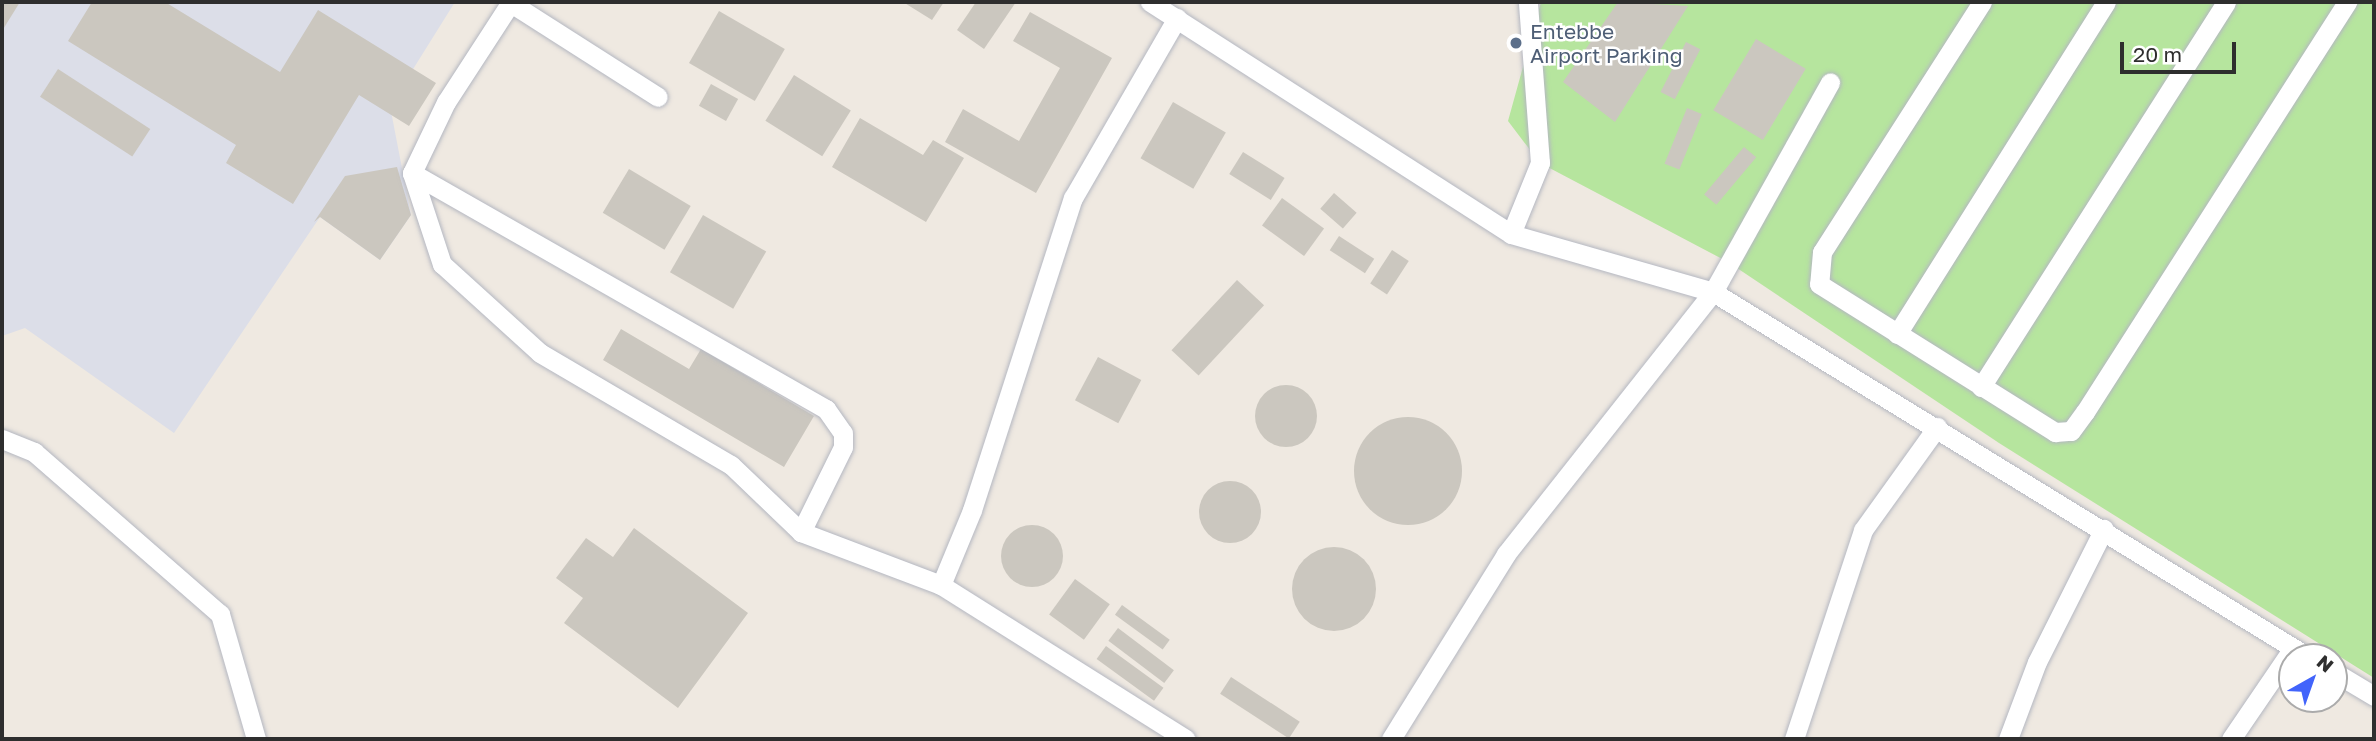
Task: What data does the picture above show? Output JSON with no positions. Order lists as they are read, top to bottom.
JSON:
{
  "places": ["Entebbe Airport Parking"],
  "scale_bar": "20 m",
  "north": "top right"
}
